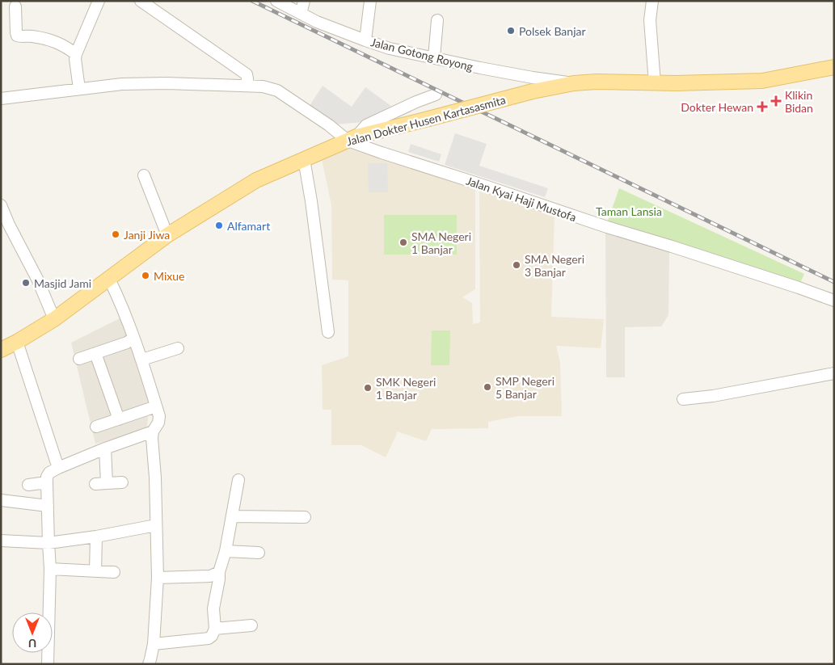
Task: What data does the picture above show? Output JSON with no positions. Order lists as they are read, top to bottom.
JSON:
{
  "streets": {
    "main road": ["Jalan Dokter Husen Kartasasmita"],
    "street": ["Jalan Gotong Royong", "Jalan Kyai Haji Mustofa"]
  },
  "crossings": [
    ["Jalan Gotong Royong", "Jalan Dokter Husen Kartasasmita"],
    ["Jalan Dokter Husen Kartasasmita", "Jalan Kyai Haji Mustofa"]
  ],
  "parks": ["Taman Lansia"],
  "places": {
    "other": [
      "Polsek Banjar",
      "Alfamart",
      "Janji Jiwa",
      "SMA Negeri 1 Banjar",
      "SMA Negeri 3 Banjar",
      "Mixue",
      "Masjid Jami",
      "SMP Negeri 5 Banjar",
      "SMK Negeri 1 Banjar"
    ],
    "health": ["Klikin Bidan", "Dokter Hewan"]
  },
  "north": "bottom"
}
